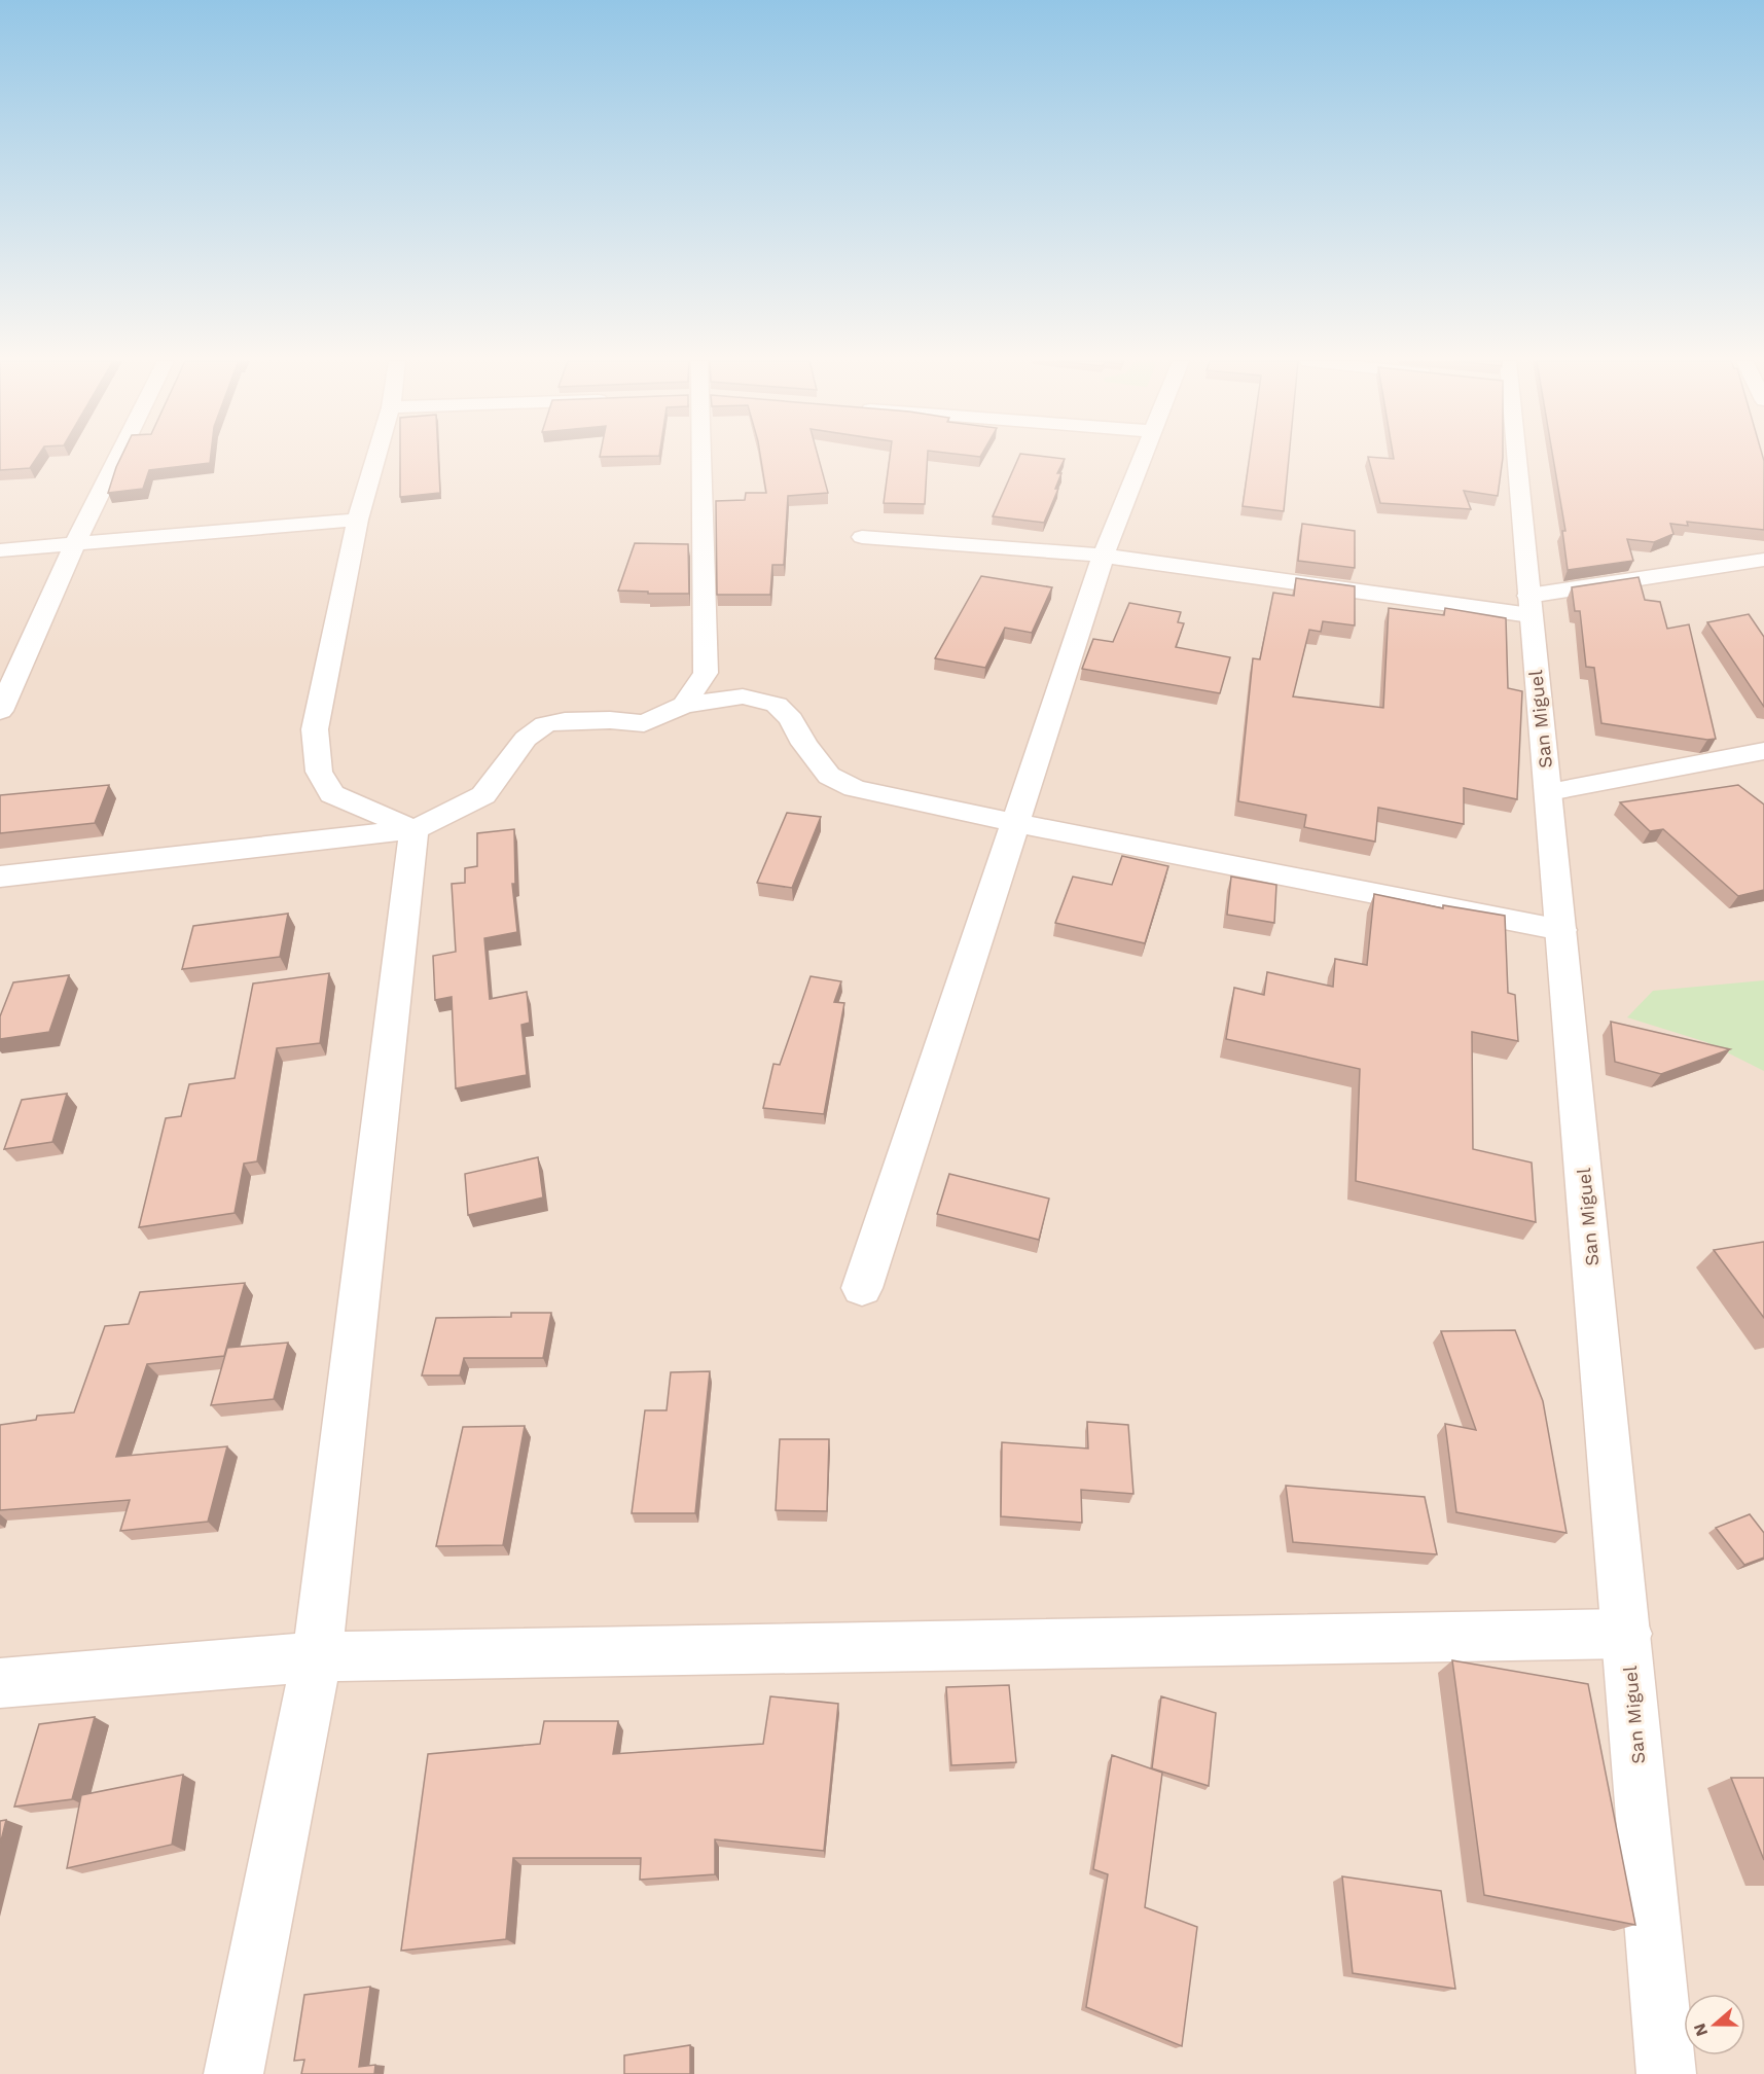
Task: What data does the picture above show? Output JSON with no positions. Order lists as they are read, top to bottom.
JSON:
{
  "streets": {
    "street": ["San Miguel"]
  },
  "north": "left"
}
